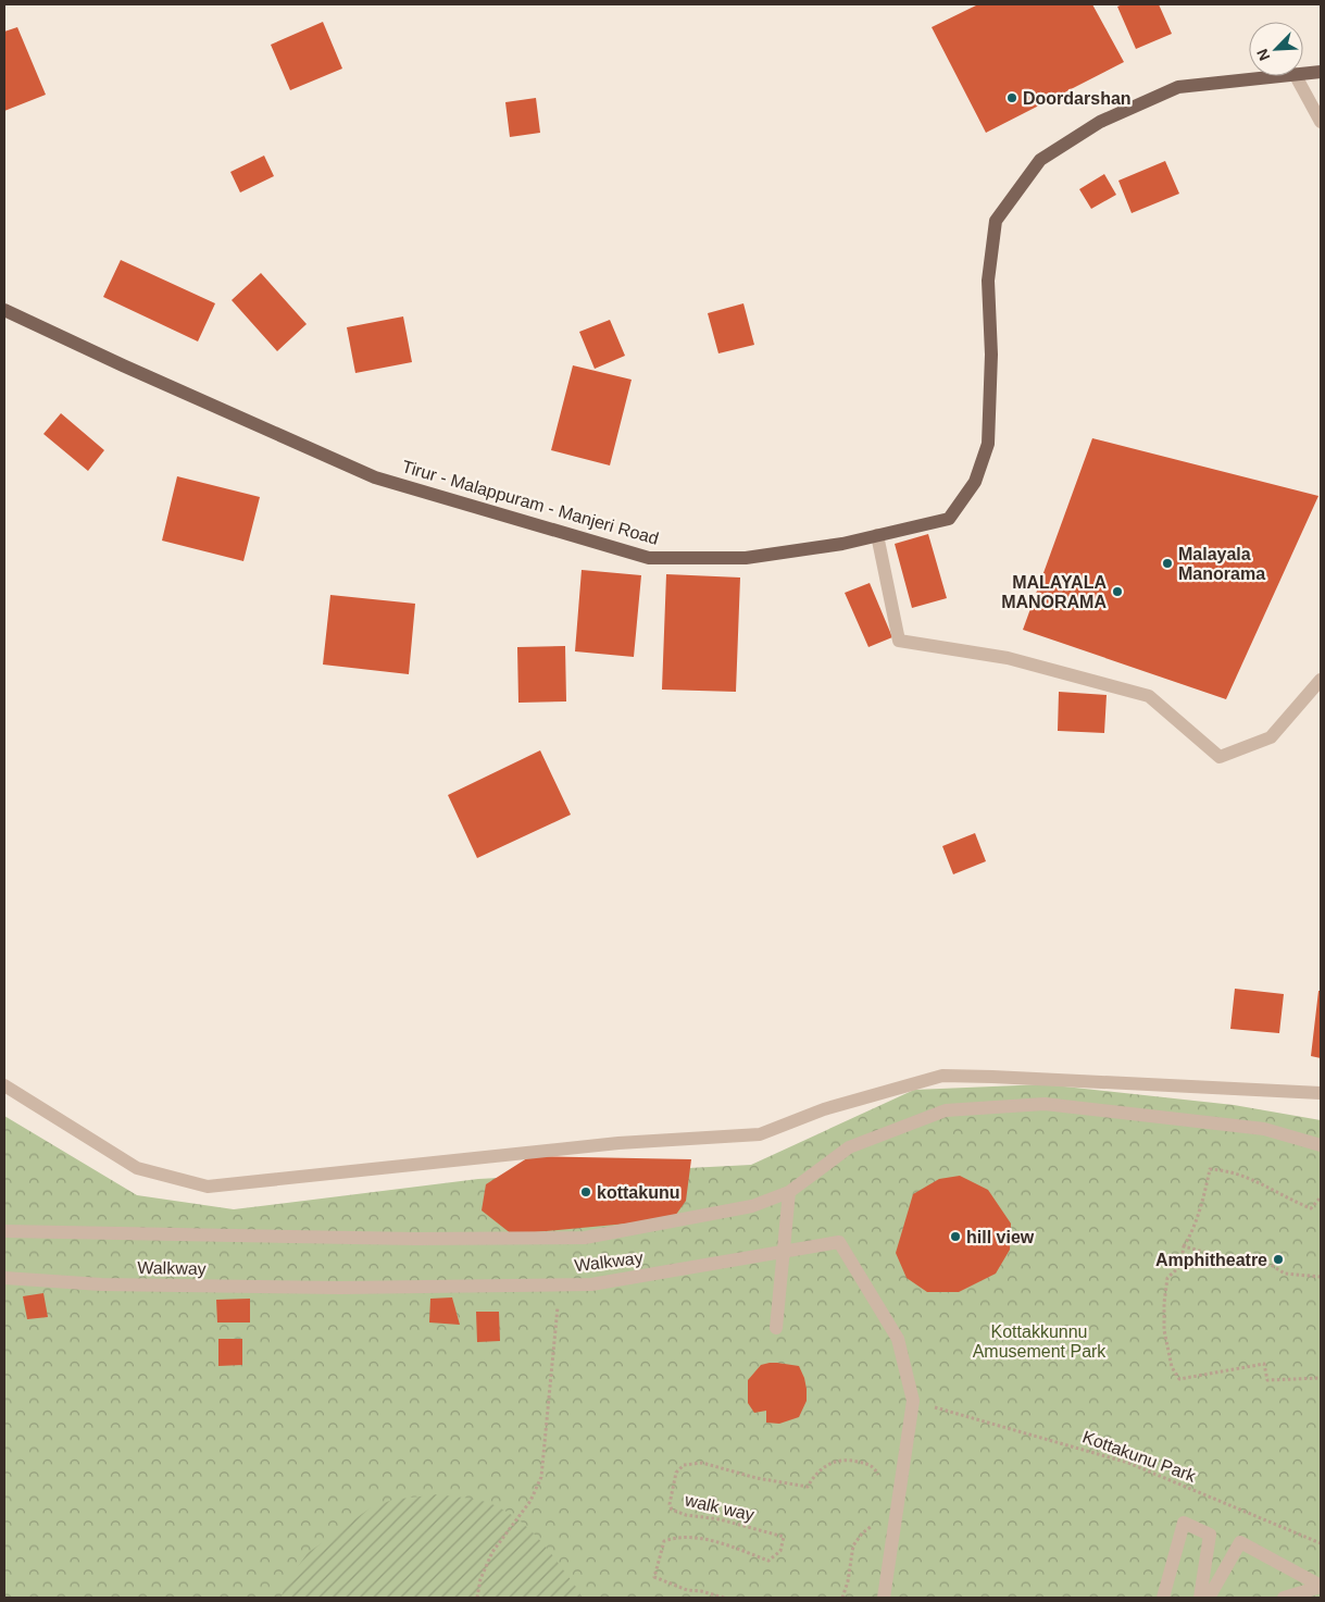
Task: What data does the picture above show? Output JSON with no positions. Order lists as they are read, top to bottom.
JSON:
{
  "streets": {
    "main road": ["Tirur - Malappuram - Manjeri Road"],
    "street": ["Walkway"],
    "path": ["Kottakunu Park", "walk way"]
  },
  "parks": ["Kottakkunnu Amusement Park"],
  "places": [
    "Doordarshan",
    "Malayala Manorama",
    "MALAYALA MANORAMA",
    "kottakunu",
    "hill view",
    "Amphitheatre"
  ],
  "north": "bottom left"
}
